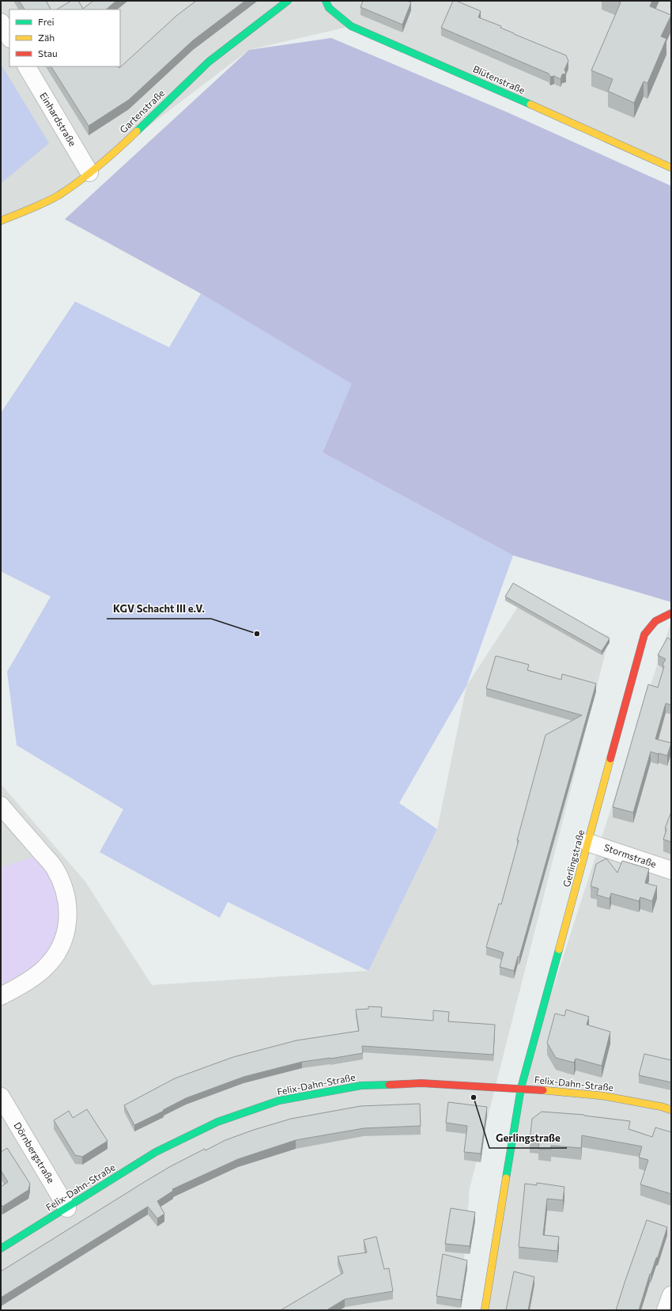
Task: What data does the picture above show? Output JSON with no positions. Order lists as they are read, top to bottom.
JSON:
{
  "streets": {
    "street": [
      "Blütenstraße",
      "Gartenstraße",
      "Einhardstraße",
      "Stormstraße",
      "Gerlingstraße",
      "Felix-Dahn-Straße",
      "Dörnbergstraße"
    ]
  },
  "crossings": [
    ["Gartenstraße", "Einhardstraße"],
    ["Stormstraße", "Gerlingstraße"],
    ["Gerlingstraße", "Felix-Dahn-Straße"],
    ["Felix-Dahn-Straße", "Dörnbergstraße"]
  ],
  "places": ["KGV Schacht III e.V.", "Gerlingstraße"],
  "legend": ["Frei", "Zäh", "Stau"]
}
